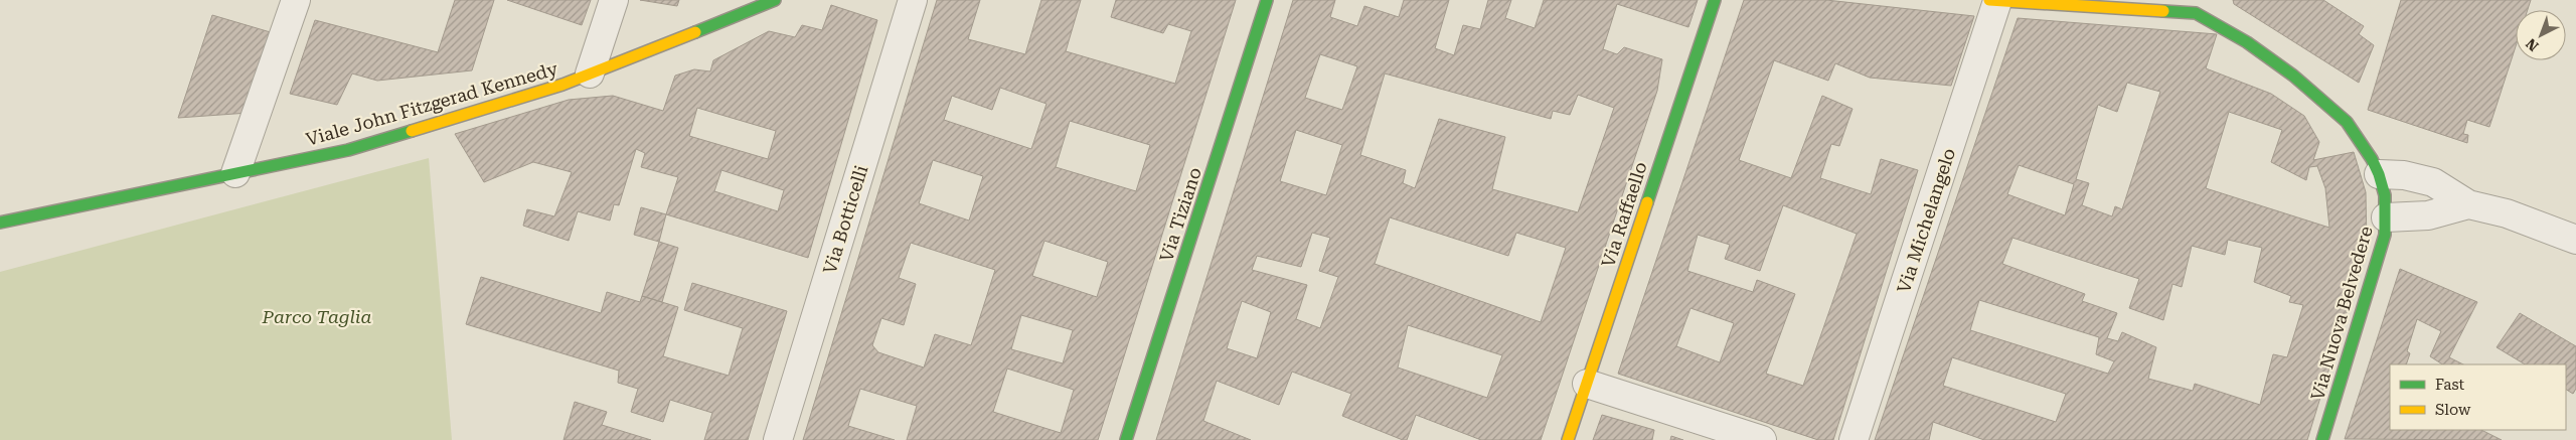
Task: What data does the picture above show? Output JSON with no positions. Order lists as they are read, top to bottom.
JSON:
{
  "streets": {
    "street": [
      "Viale John Fitzgerad Kennedy",
      "Via Tiziano",
      "Via Raffaello",
      "Via Botticelli",
      "Via Michelangelo",
      "Via Nuova Belvedere"
    ]
  },
  "parks": ["Parco Taglia"],
  "legend": ["Fast", "Slow"],
  "north": "bottom left"
}
